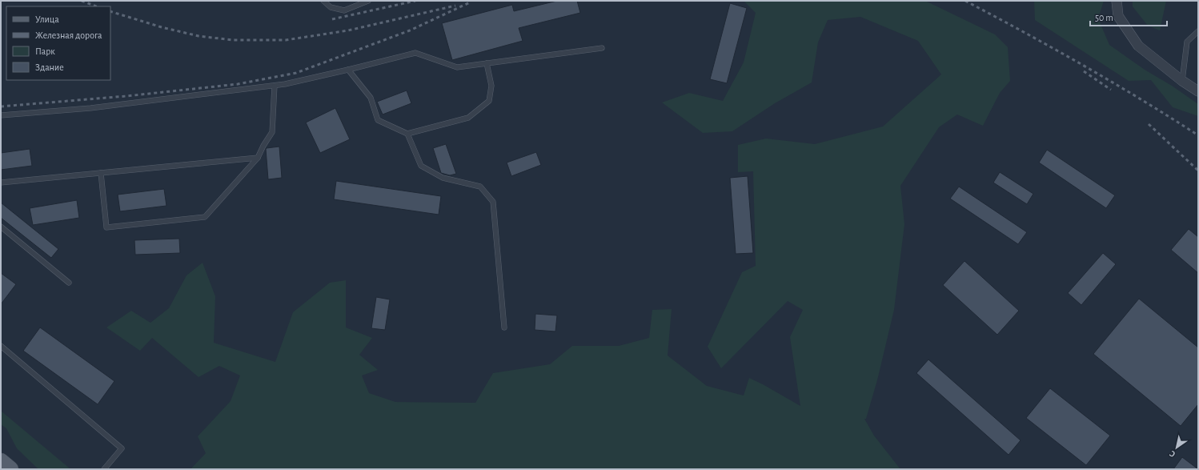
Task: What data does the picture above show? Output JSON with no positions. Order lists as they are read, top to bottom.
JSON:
{
  "legend": [
    "Улица",
    "Железная дорога",
    "Парк",
    "Здание"
  ],
  "scale_bar": "50 m",
  "north": "bottom left"
}
